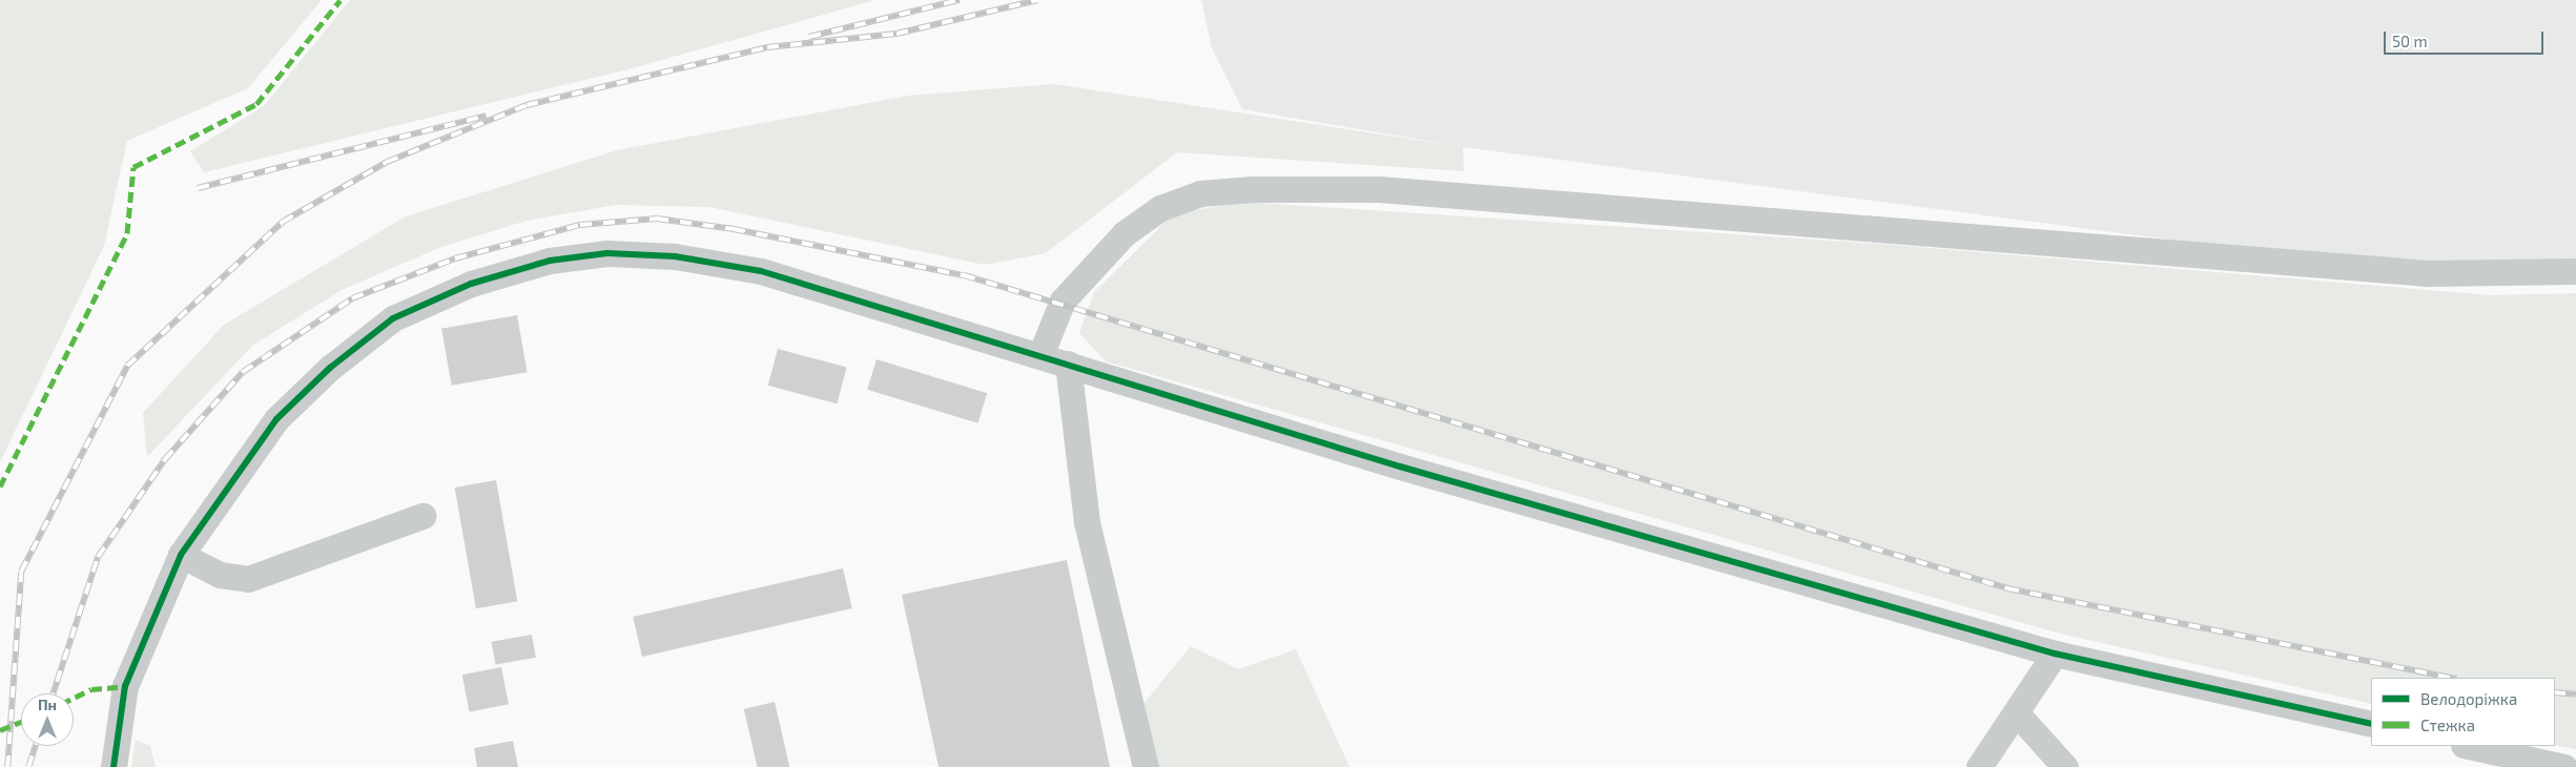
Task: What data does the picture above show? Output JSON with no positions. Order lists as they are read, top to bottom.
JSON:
{
  "legend": ["Велодоріжка", "Стежка"],
  "scale_bar": "50 m",
  "north": "top"
}
